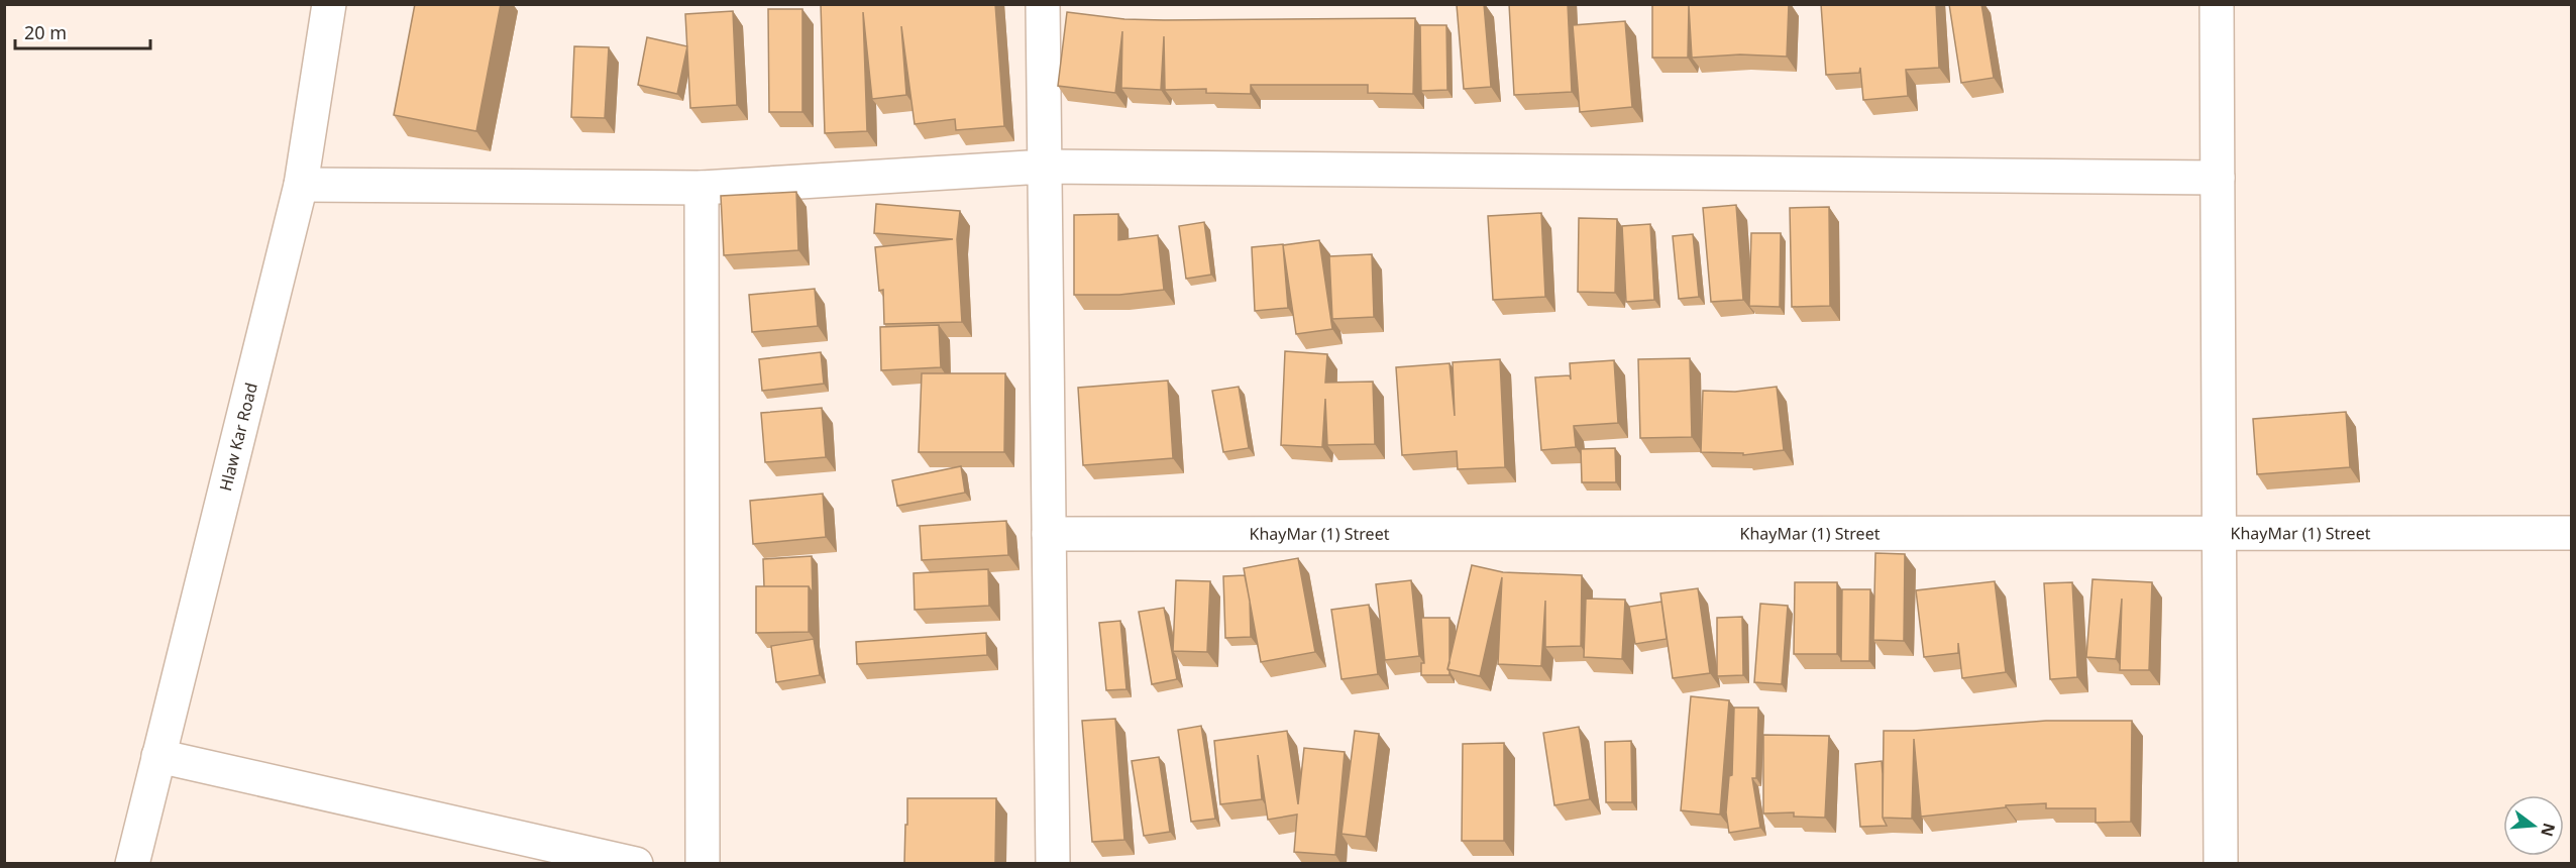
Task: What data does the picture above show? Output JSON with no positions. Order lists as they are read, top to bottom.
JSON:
{
  "streets": {
    "street": ["Hlaw Kar Road", "KhayMar (1) Street"]
  },
  "scale_bar": "20 m",
  "north": "right"
}
